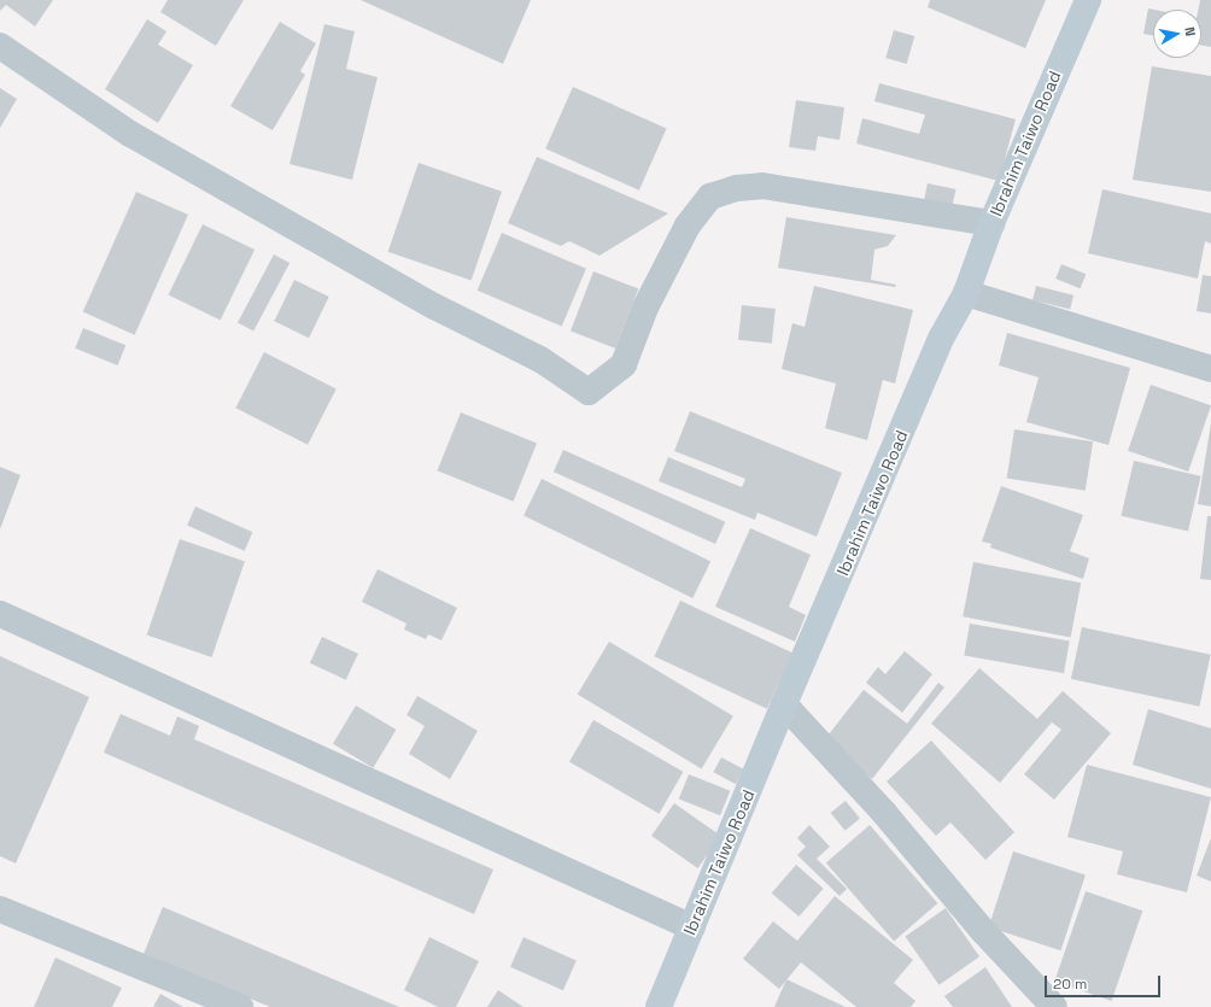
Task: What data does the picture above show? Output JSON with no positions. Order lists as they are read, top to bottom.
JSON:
{
  "streets": {
    "main road": ["Ibrahim Taiwo Road"]
  },
  "scale_bar": "20 m",
  "north": "right"
}
